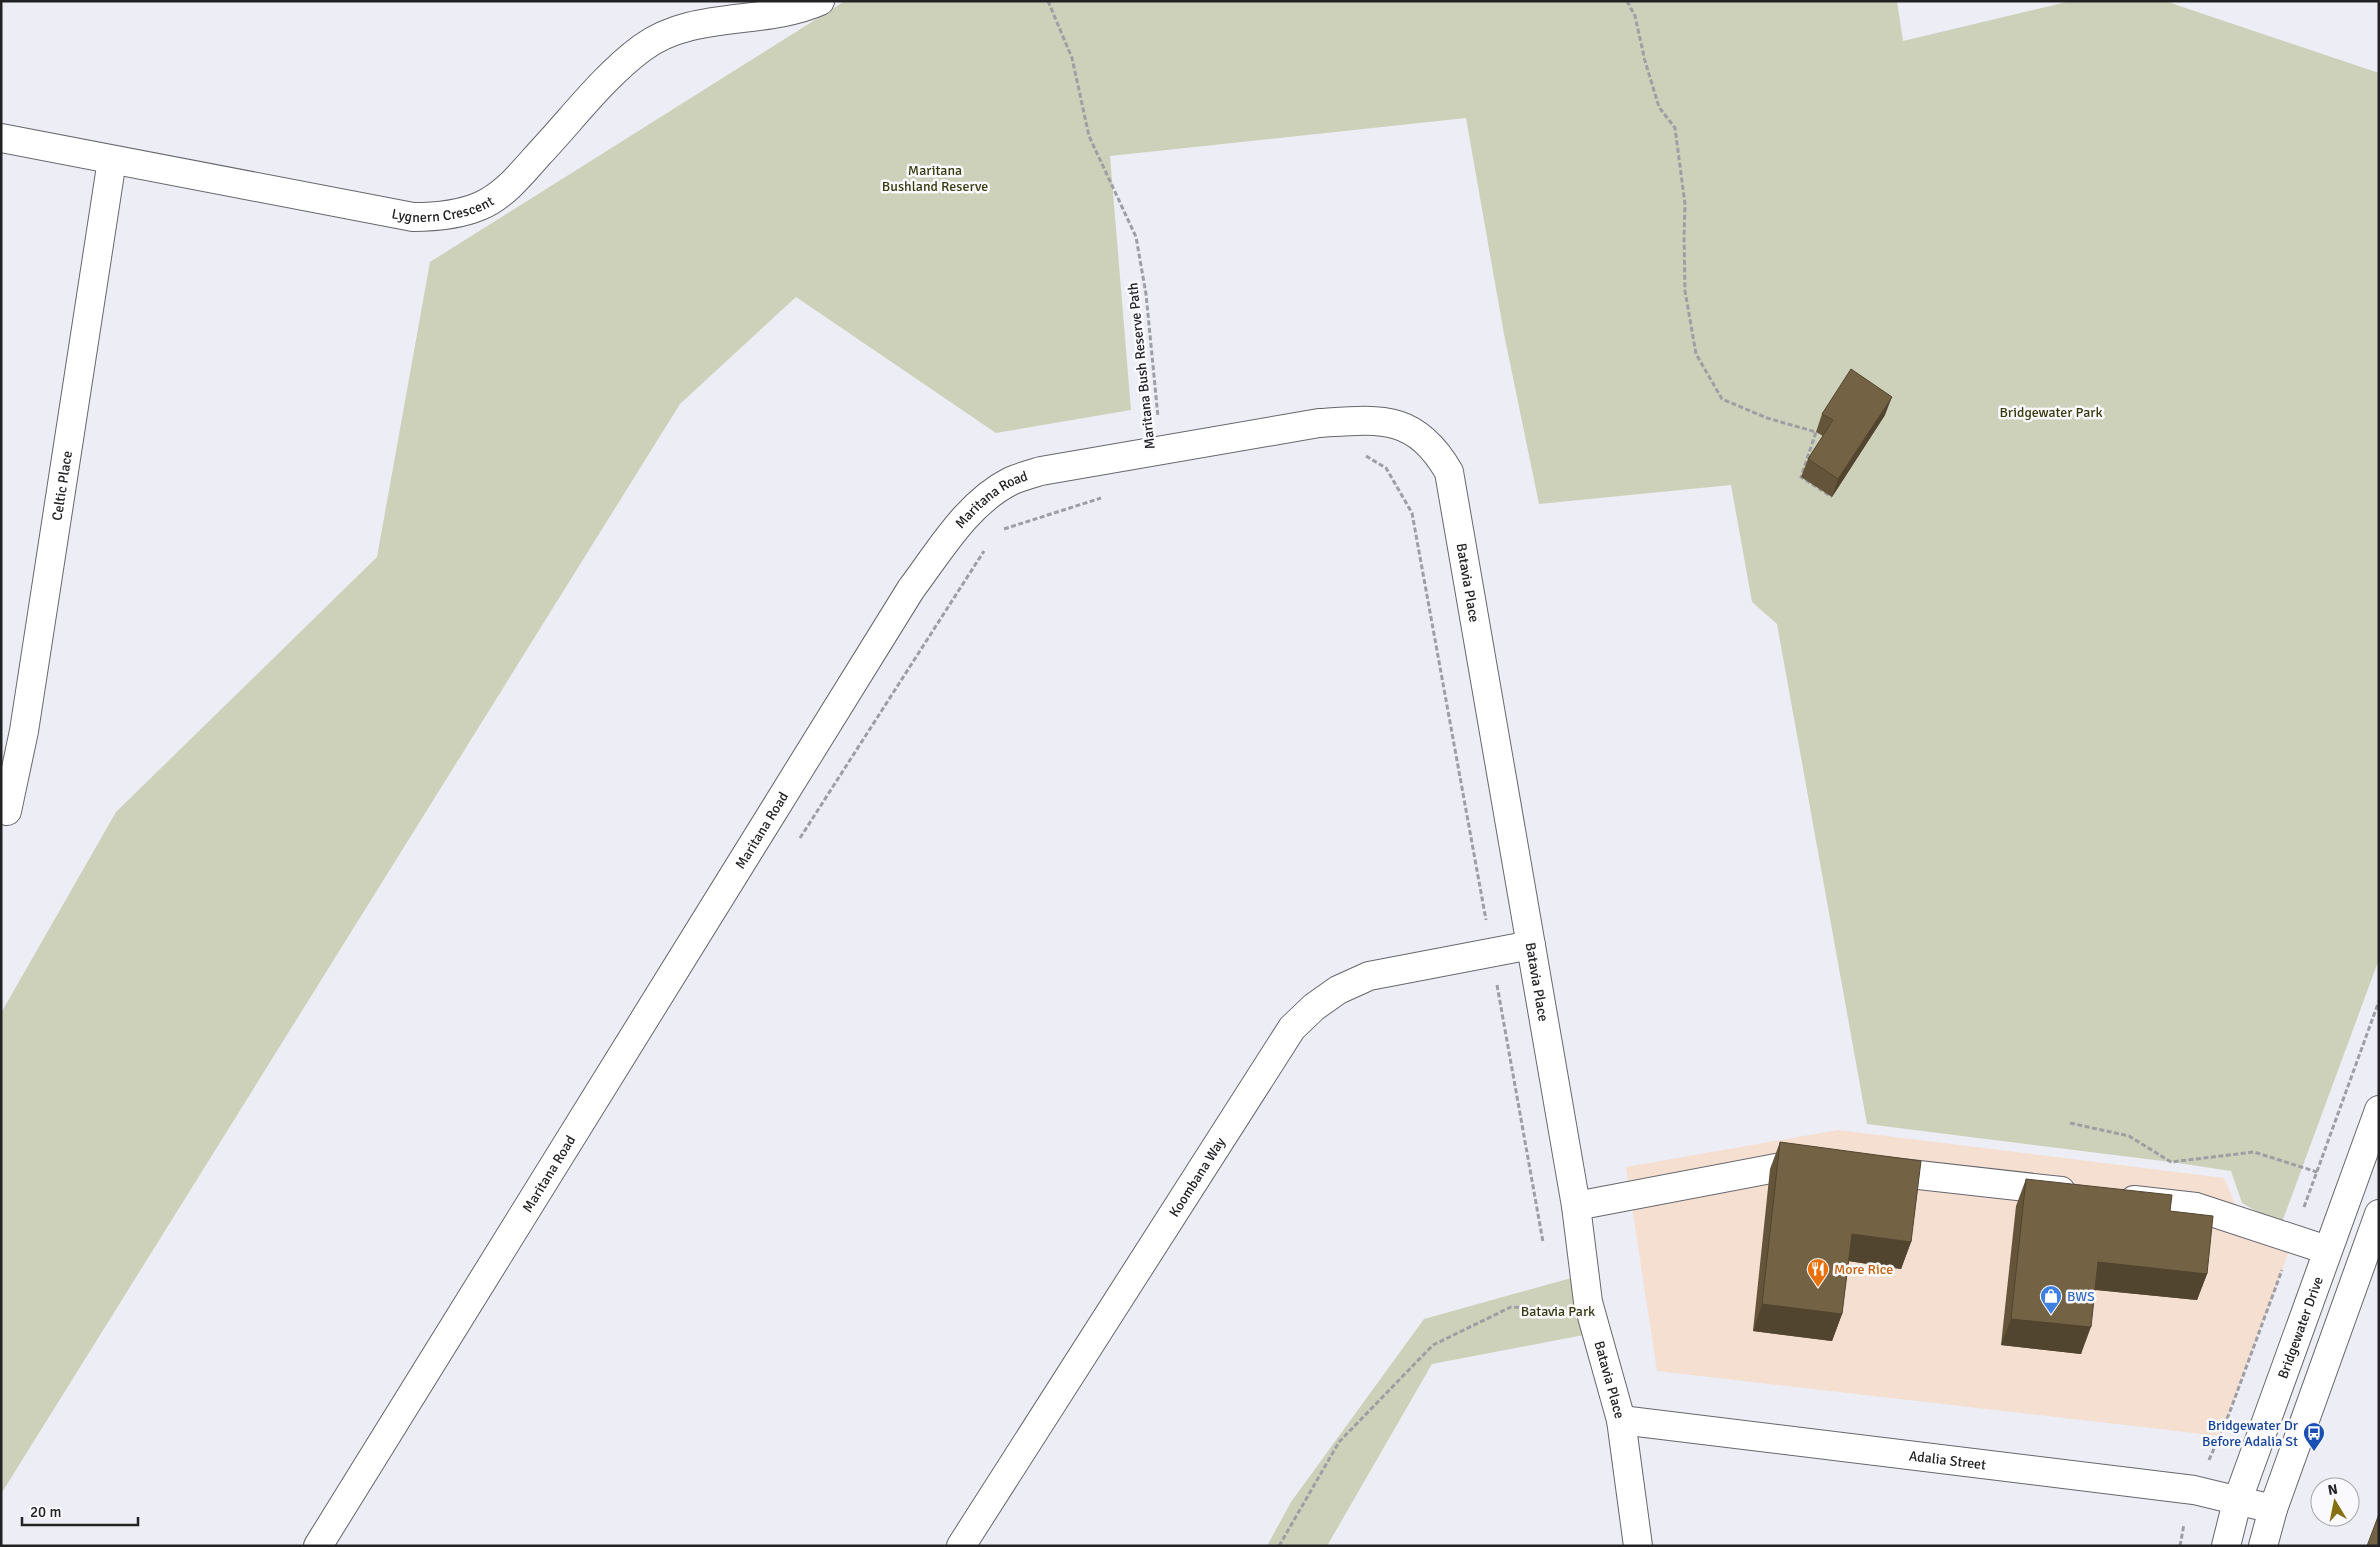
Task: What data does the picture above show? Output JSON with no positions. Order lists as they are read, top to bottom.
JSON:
{
  "streets": {
    "street": [
      "Lygnern Crescent",
      "Celtic Place",
      "Maritana Road",
      "Batavia Place",
      "Koombana Way",
      "Bridgewater Drive",
      "Adalia Street"
    ],
    "path": ["Maritana Bush Reserve Path"]
  },
  "crossings": [
    ["Lygnern Crescent", "Celtic Place"],
    ["Maritana Bush Reserve Path", "Maritana Road"],
    ["Maritana Road", "Batavia Place"],
    ["Batavia Place", "Koombana Way"],
    ["Batavia Place", "Adalia Street"],
    ["Bridgewater Drive", "Adalia Street"]
  ],
  "parks": ["Maritana Bushland Reserve", "Bridgewater Park", "Batavia Park"],
  "places": {
    "restaurant": ["More Rice"],
    "shop": ["BWS"],
    "bus stop": ["Bridgewater Dr Before Adalia St"]
  },
  "scale_bar": "20 m",
  "north": "top"
}
